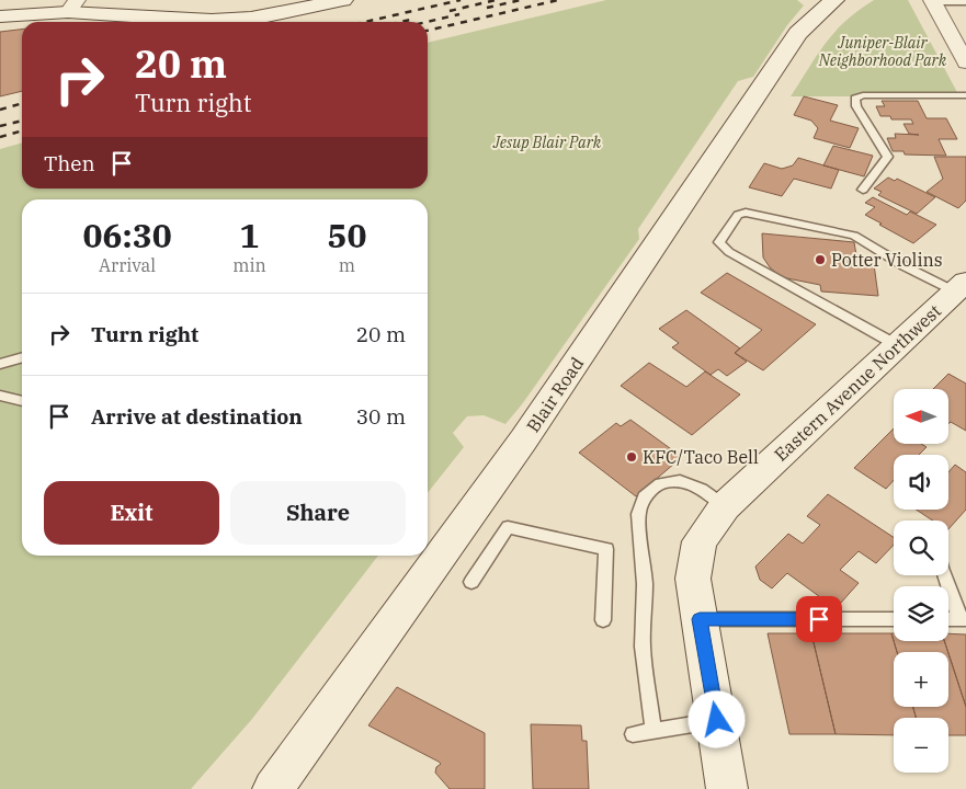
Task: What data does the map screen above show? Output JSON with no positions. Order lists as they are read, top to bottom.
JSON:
{
  "streets": {
    "main road": ["Eastern Avenue Northwest", "Blair Road"]
  },
  "parks": ["Juniper-Blair Neighborhood Park", "Jesup Blair Park"],
  "places": ["Potter Violins", "KFC/Taco Bell"],
  "north": "left",
  "page": {
    "turn": ["20 m", "Turn right"],
    "then": "Then",
    "eta": [
      "06:30",
      "Arrival",
      "1",
      "min",
      "50",
      "m"
    ],
    "list": [
      {
        "name": "Turn right",
        "value": "20 m"
      },
      {
        "name": "Arrive at destination",
        "value": "30 m"
      }
    ],
    "map_buttons": ["+", "−"],
    "buttons": ["Exit", "Share"]
  }
}
